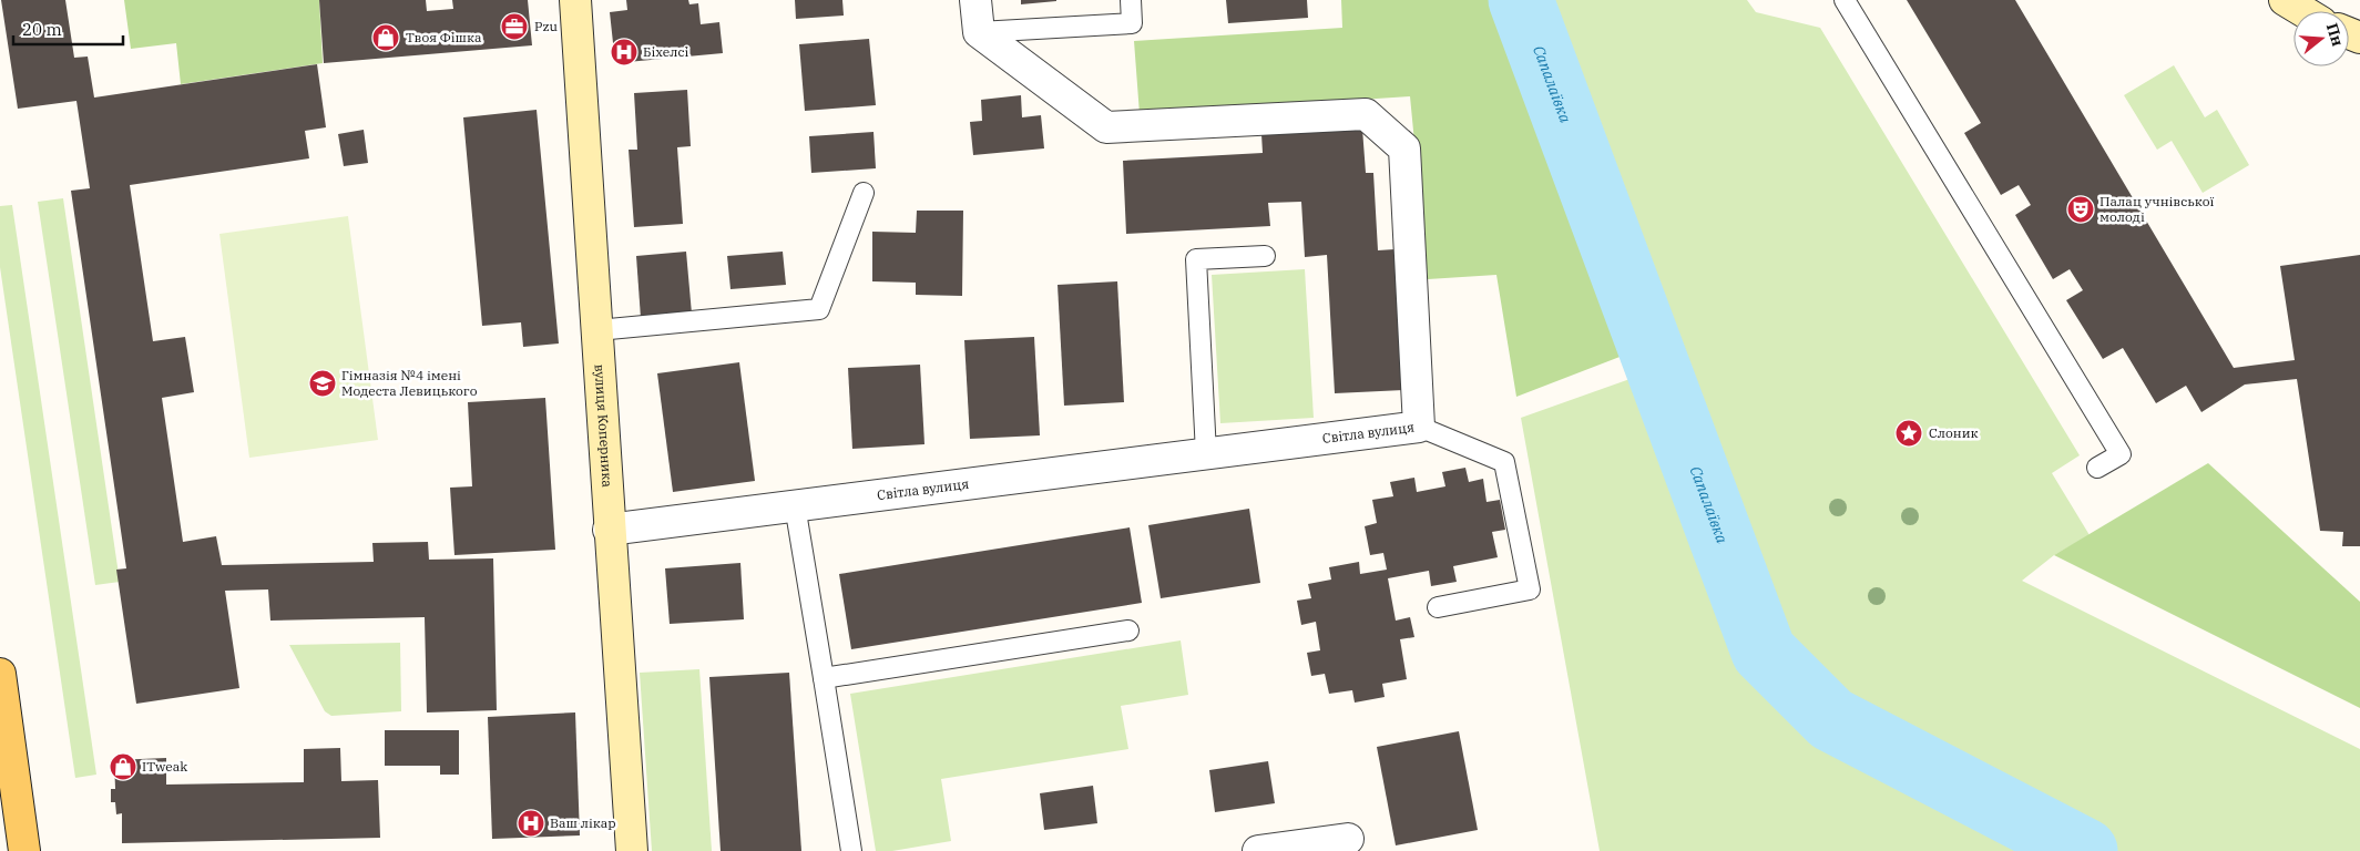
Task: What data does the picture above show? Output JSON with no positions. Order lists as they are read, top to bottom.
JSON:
{
  "streets": {
    "street": ["вулиця Коперника", "Світла вулиця"]
  },
  "crossings": [
    ["вулиця Коперника", "Світла вулиця"]
  ],
  "water": ["Сапалаївка"],
  "places": {
    "office": ["Pzu"],
    "shop": ["Твоя Фішка", "ITweak"],
    "hospital": ["Біхелсі", "Ваш лікар"],
    "theatre": ["Палац учнівської молоді"],
    "school or university": ["Гімназія №4 імені Модеста Левицького"],
    "place": ["Слоник"]
  },
  "scale_bar": "20 m",
  "north": "right"
}
